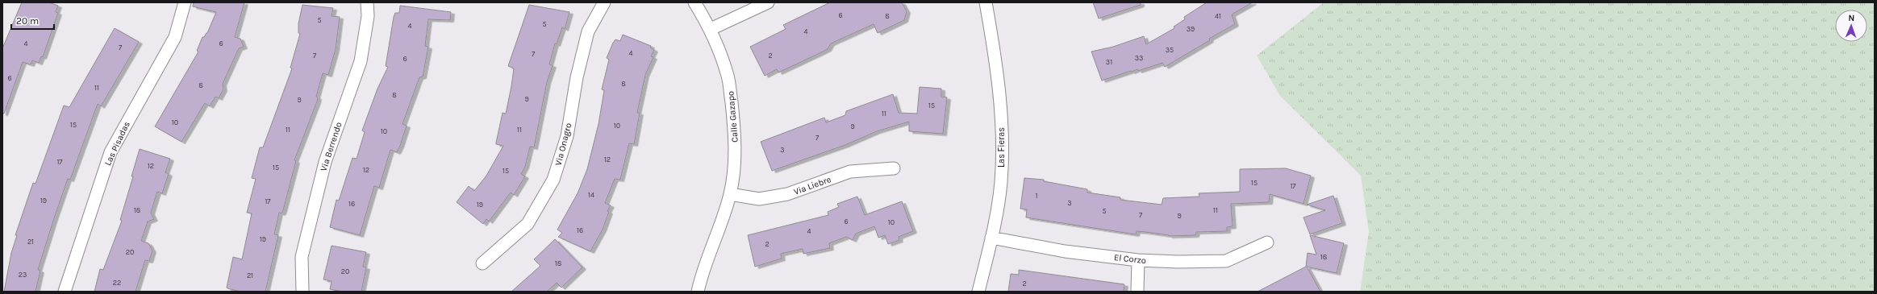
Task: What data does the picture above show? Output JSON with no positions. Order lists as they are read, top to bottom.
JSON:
{
  "streets": {
    "street": [
      "Calle Gazapo",
      "Las Pisadas",
      "Via Onagro",
      "Via Berrendo",
      "Las Fieras",
      "Via Liebre",
      "El Corzo"
    ]
  },
  "crossings": [
    ["Calle Gazapo", "Via Liebre"],
    ["Las Fieras", "El Corzo"]
  ],
  "house_numbers": [
    "6",
    "8",
    "41",
    "5",
    "5",
    "4",
    "39",
    "4",
    "4",
    "6",
    "7",
    "35",
    "4",
    "7",
    "7",
    "2",
    "33",
    "6",
    "31",
    "6",
    "8",
    "8",
    "11",
    "8",
    "9",
    "9",
    "15",
    "11",
    "10",
    "15",
    "10",
    "9",
    "11",
    "11",
    "10",
    "7",
    "3",
    "12",
    "17",
    "12",
    "15",
    "12",
    "15",
    "15",
    "17",
    "14",
    "1",
    "19",
    "17",
    "3",
    "16",
    "19",
    "18",
    "11",
    "5",
    "7",
    "9",
    "6",
    "10",
    "16",
    "4",
    "19",
    "21",
    "2",
    "20",
    "18",
    "18",
    "20",
    "23",
    "21",
    "22",
    "2"
  ],
  "scale_bar": "20 m",
  "north": "top"
}
